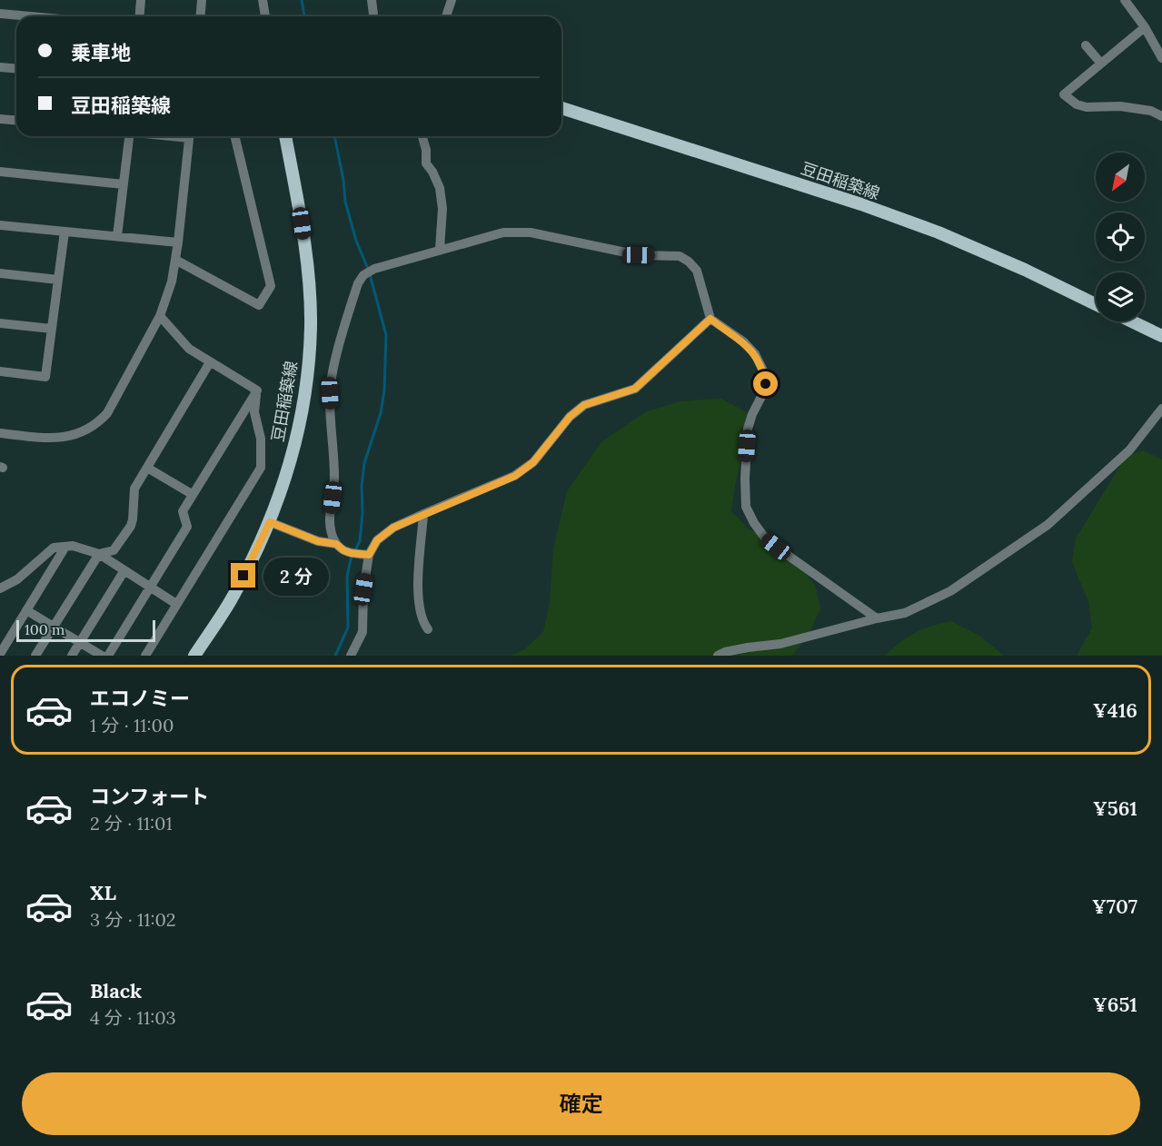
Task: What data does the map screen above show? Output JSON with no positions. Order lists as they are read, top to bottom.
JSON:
{
  "streets": {
    "main road": ["豆田稲築線"]
  },
  "scale_bar": "100 m",
  "north": "bottom left",
  "page": {
    "banner": ["乗車地", "豆田稲築線"],
    "bubble": "2 分",
    "scale": "100 m",
    "list": [
      {
        "name": "エコノミー",
        "note": "1 分 · 11:00",
        "value": "¥416"
      },
      {
        "name": "コンフォート",
        "note": "2 分 · 11:01",
        "value": "¥561"
      },
      {
        "name": "XL",
        "note": "3 分 · 11:02",
        "value": "¥707"
      },
      {
        "name": "Black",
        "note": "4 分 · 11:03",
        "value": "¥651"
      }
    ],
    "buttons": "確定"
  }
}
